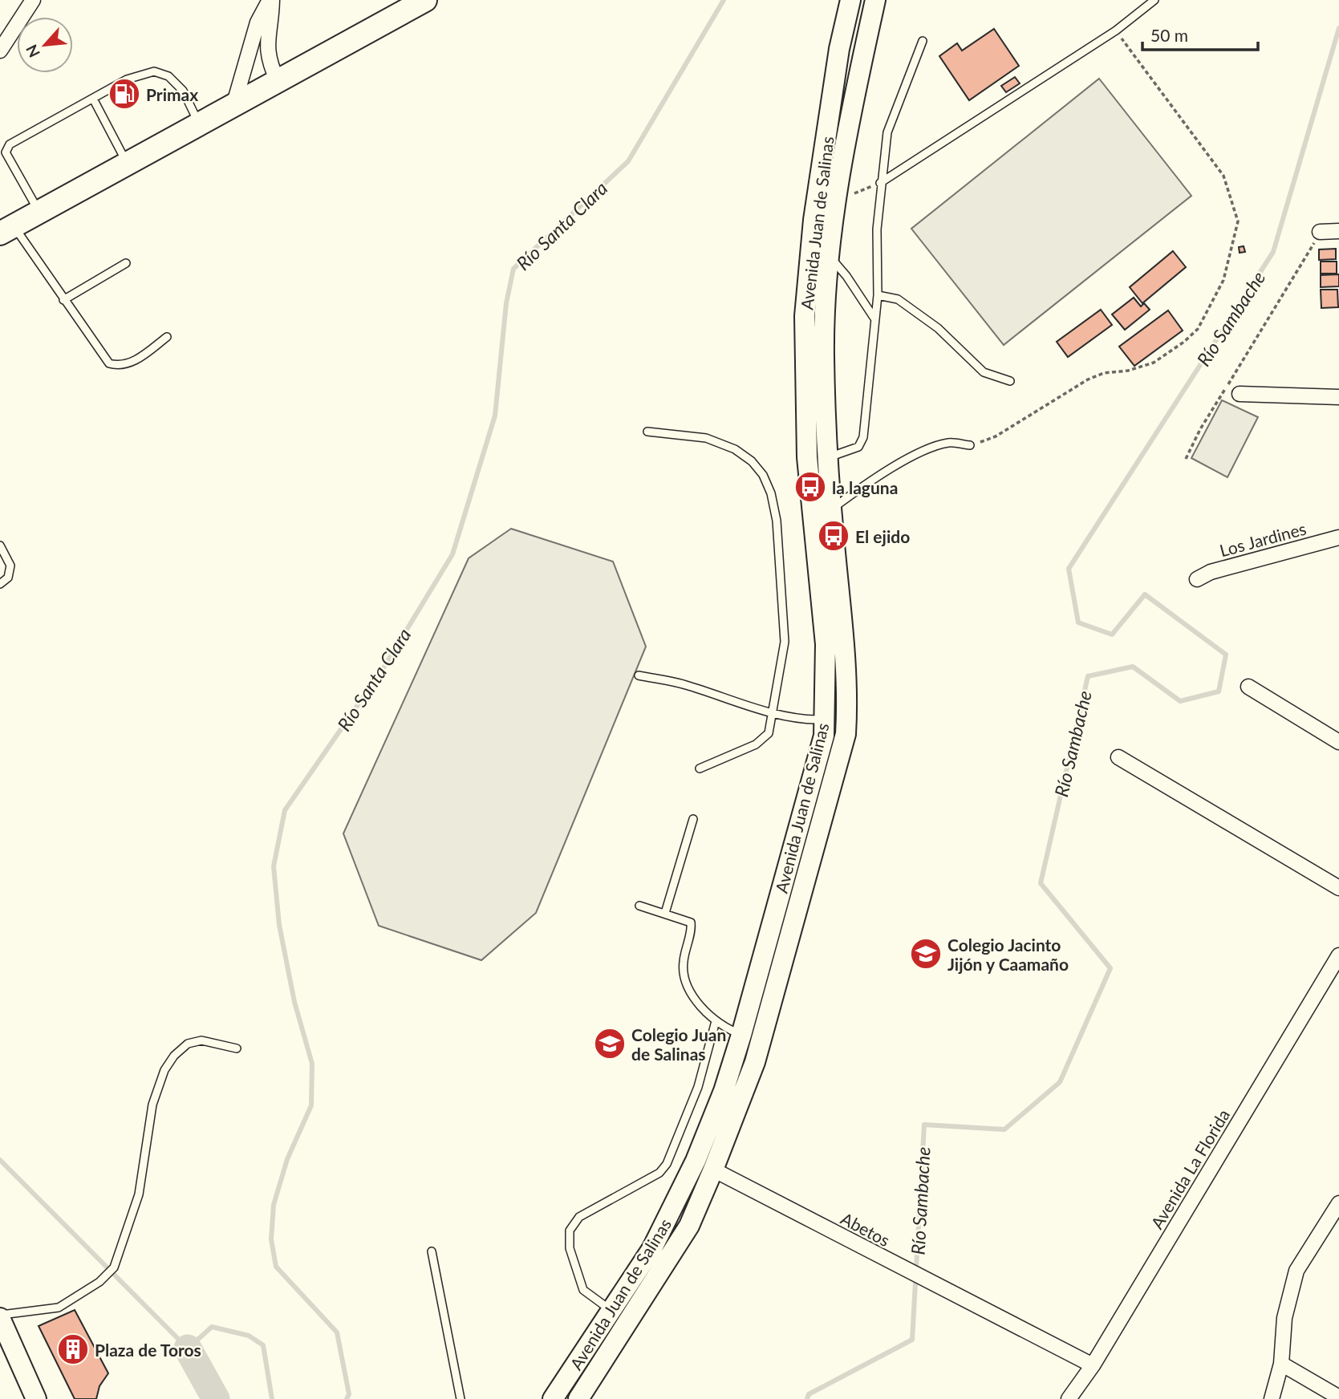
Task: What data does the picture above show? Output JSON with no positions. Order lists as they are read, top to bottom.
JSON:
{
  "streets": {
    "main road": ["Avenida Juan de Salinas"],
    "street": ["Los Jardines", "Avenida La Florida", "Abetos"]
  },
  "crossings": [
    ["Avenida Juan de Salinas", "Abetos"],
    ["Avenida La Florida", "Abetos"]
  ],
  "water": ["Río Santa Clara", "Río Sambache"],
  "places": {
    "fuel station": ["Primax"],
    "bus stop": ["la laguna", "El ejido"],
    "school or university": ["Colegio Jacinto Jijón y Caamaño", "Colegio Juan de Salinas"],
    "building": ["Plaza de Toros"]
  },
  "scale_bar": "50 m",
  "north": "bottom left"
}
